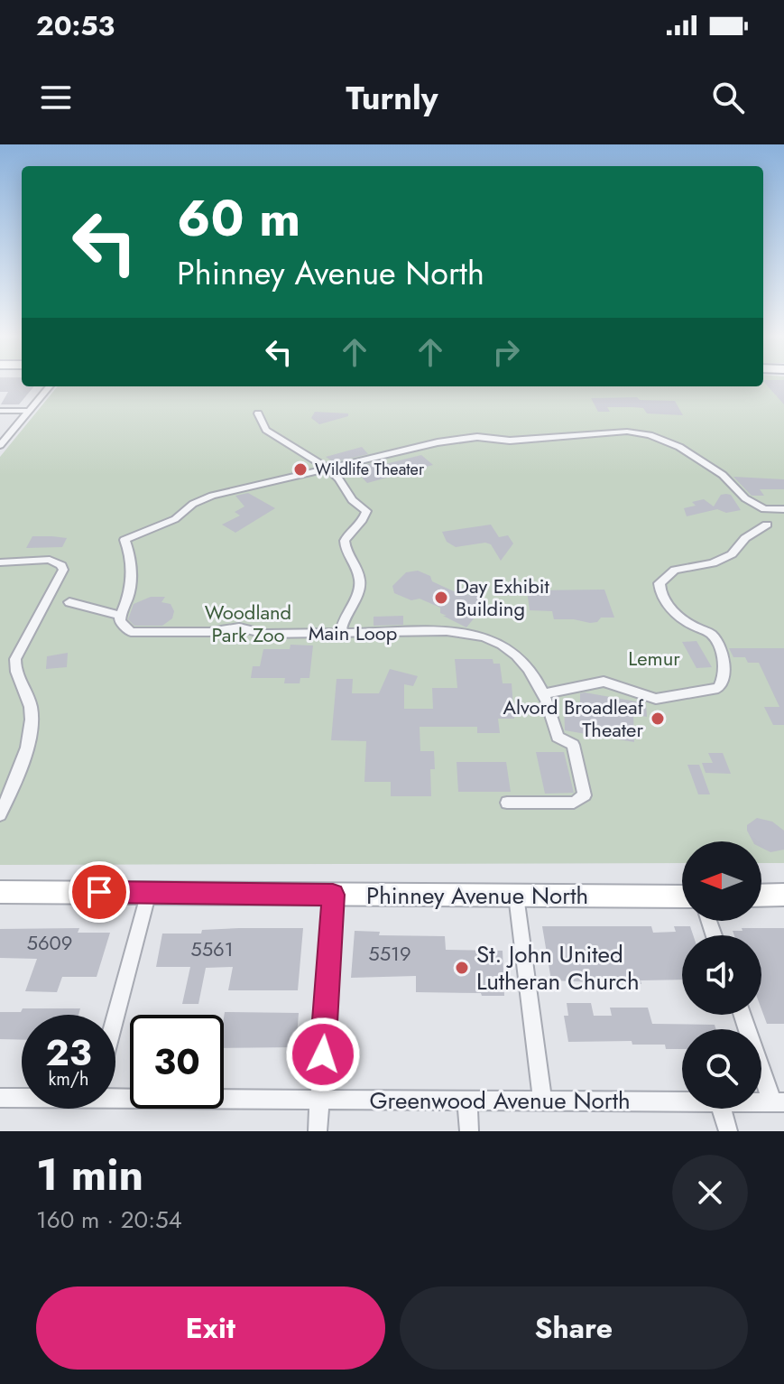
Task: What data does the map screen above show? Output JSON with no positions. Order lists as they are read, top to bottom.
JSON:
{
  "streets": {
    "street": ["Main Loop", "Phinney Avenue North", "Greenwood Avenue North"]
  },
  "parks": ["Woodland Park Zoo", "Lemur"],
  "places": [
    "Wildlife Theater",
    "Day Exhibit Building",
    "Alvord Broadleaf Theater",
    "St. John United Lutheran Church"
  ],
  "house_numbers": ["5609", "5561", "5519"],
  "north": "left",
  "page": {
    "status": "20:53",
    "header": "Turnly",
    "turn": ["60 m", "Phinney Avenue North"],
    "speed": "23 km/h",
    "limit": "30",
    "heading": ["1 min", "160 m · 20:54"],
    "buttons": ["Exit", "Share"]
  }
}
